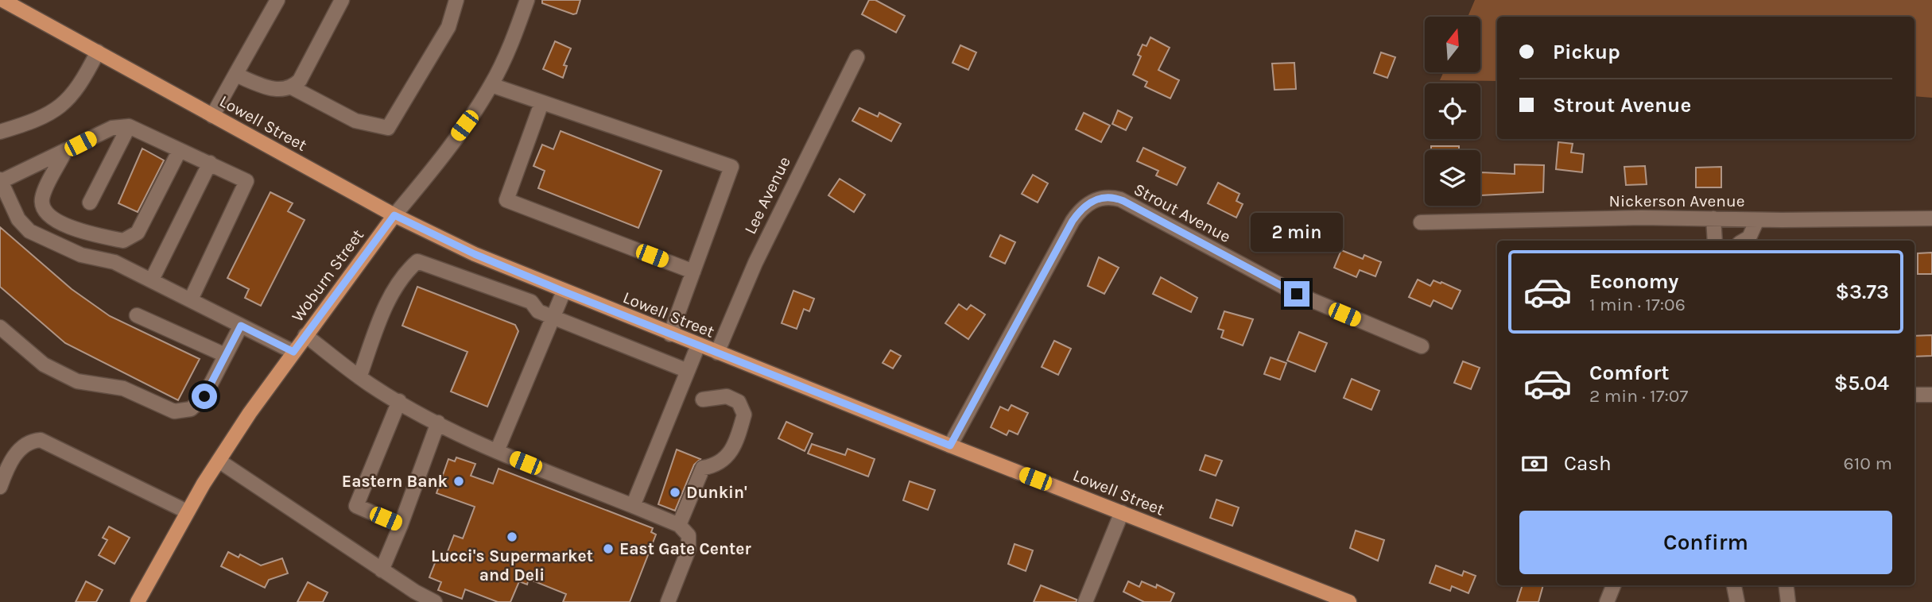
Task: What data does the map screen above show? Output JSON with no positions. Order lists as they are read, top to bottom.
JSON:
{
  "streets": {
    "main road": ["Lowell Street", "Woburn Street"],
    "street": ["Lee Avenue", "Nickerson Avenue", "Strout Avenue"]
  },
  "crossings": [
    ["Lowell Street", "Lee Avenue"],
    ["Lowell Street", "Strout Avenue"],
    ["Lowell Street", "Woburn Street"]
  ],
  "places": [
    "Eastern Bank",
    "Dunkin'",
    "Lucci's Supermarket and Deli",
    "East Gate Center"
  ],
  "north": "top",
  "page": {
    "banner": ["Pickup", "Strout Avenue"],
    "bubble": "2 min",
    "list": [
      {
        "name": "Economy",
        "note": "1 min · 17:06",
        "value": "$3.73"
      },
      {
        "name": "Comfort",
        "note": "2 min · 17:07",
        "value": "$5.04"
      }
    ],
    "pay": ["Cash", "610 m"],
    "buttons": "Confirm"
  }
}
